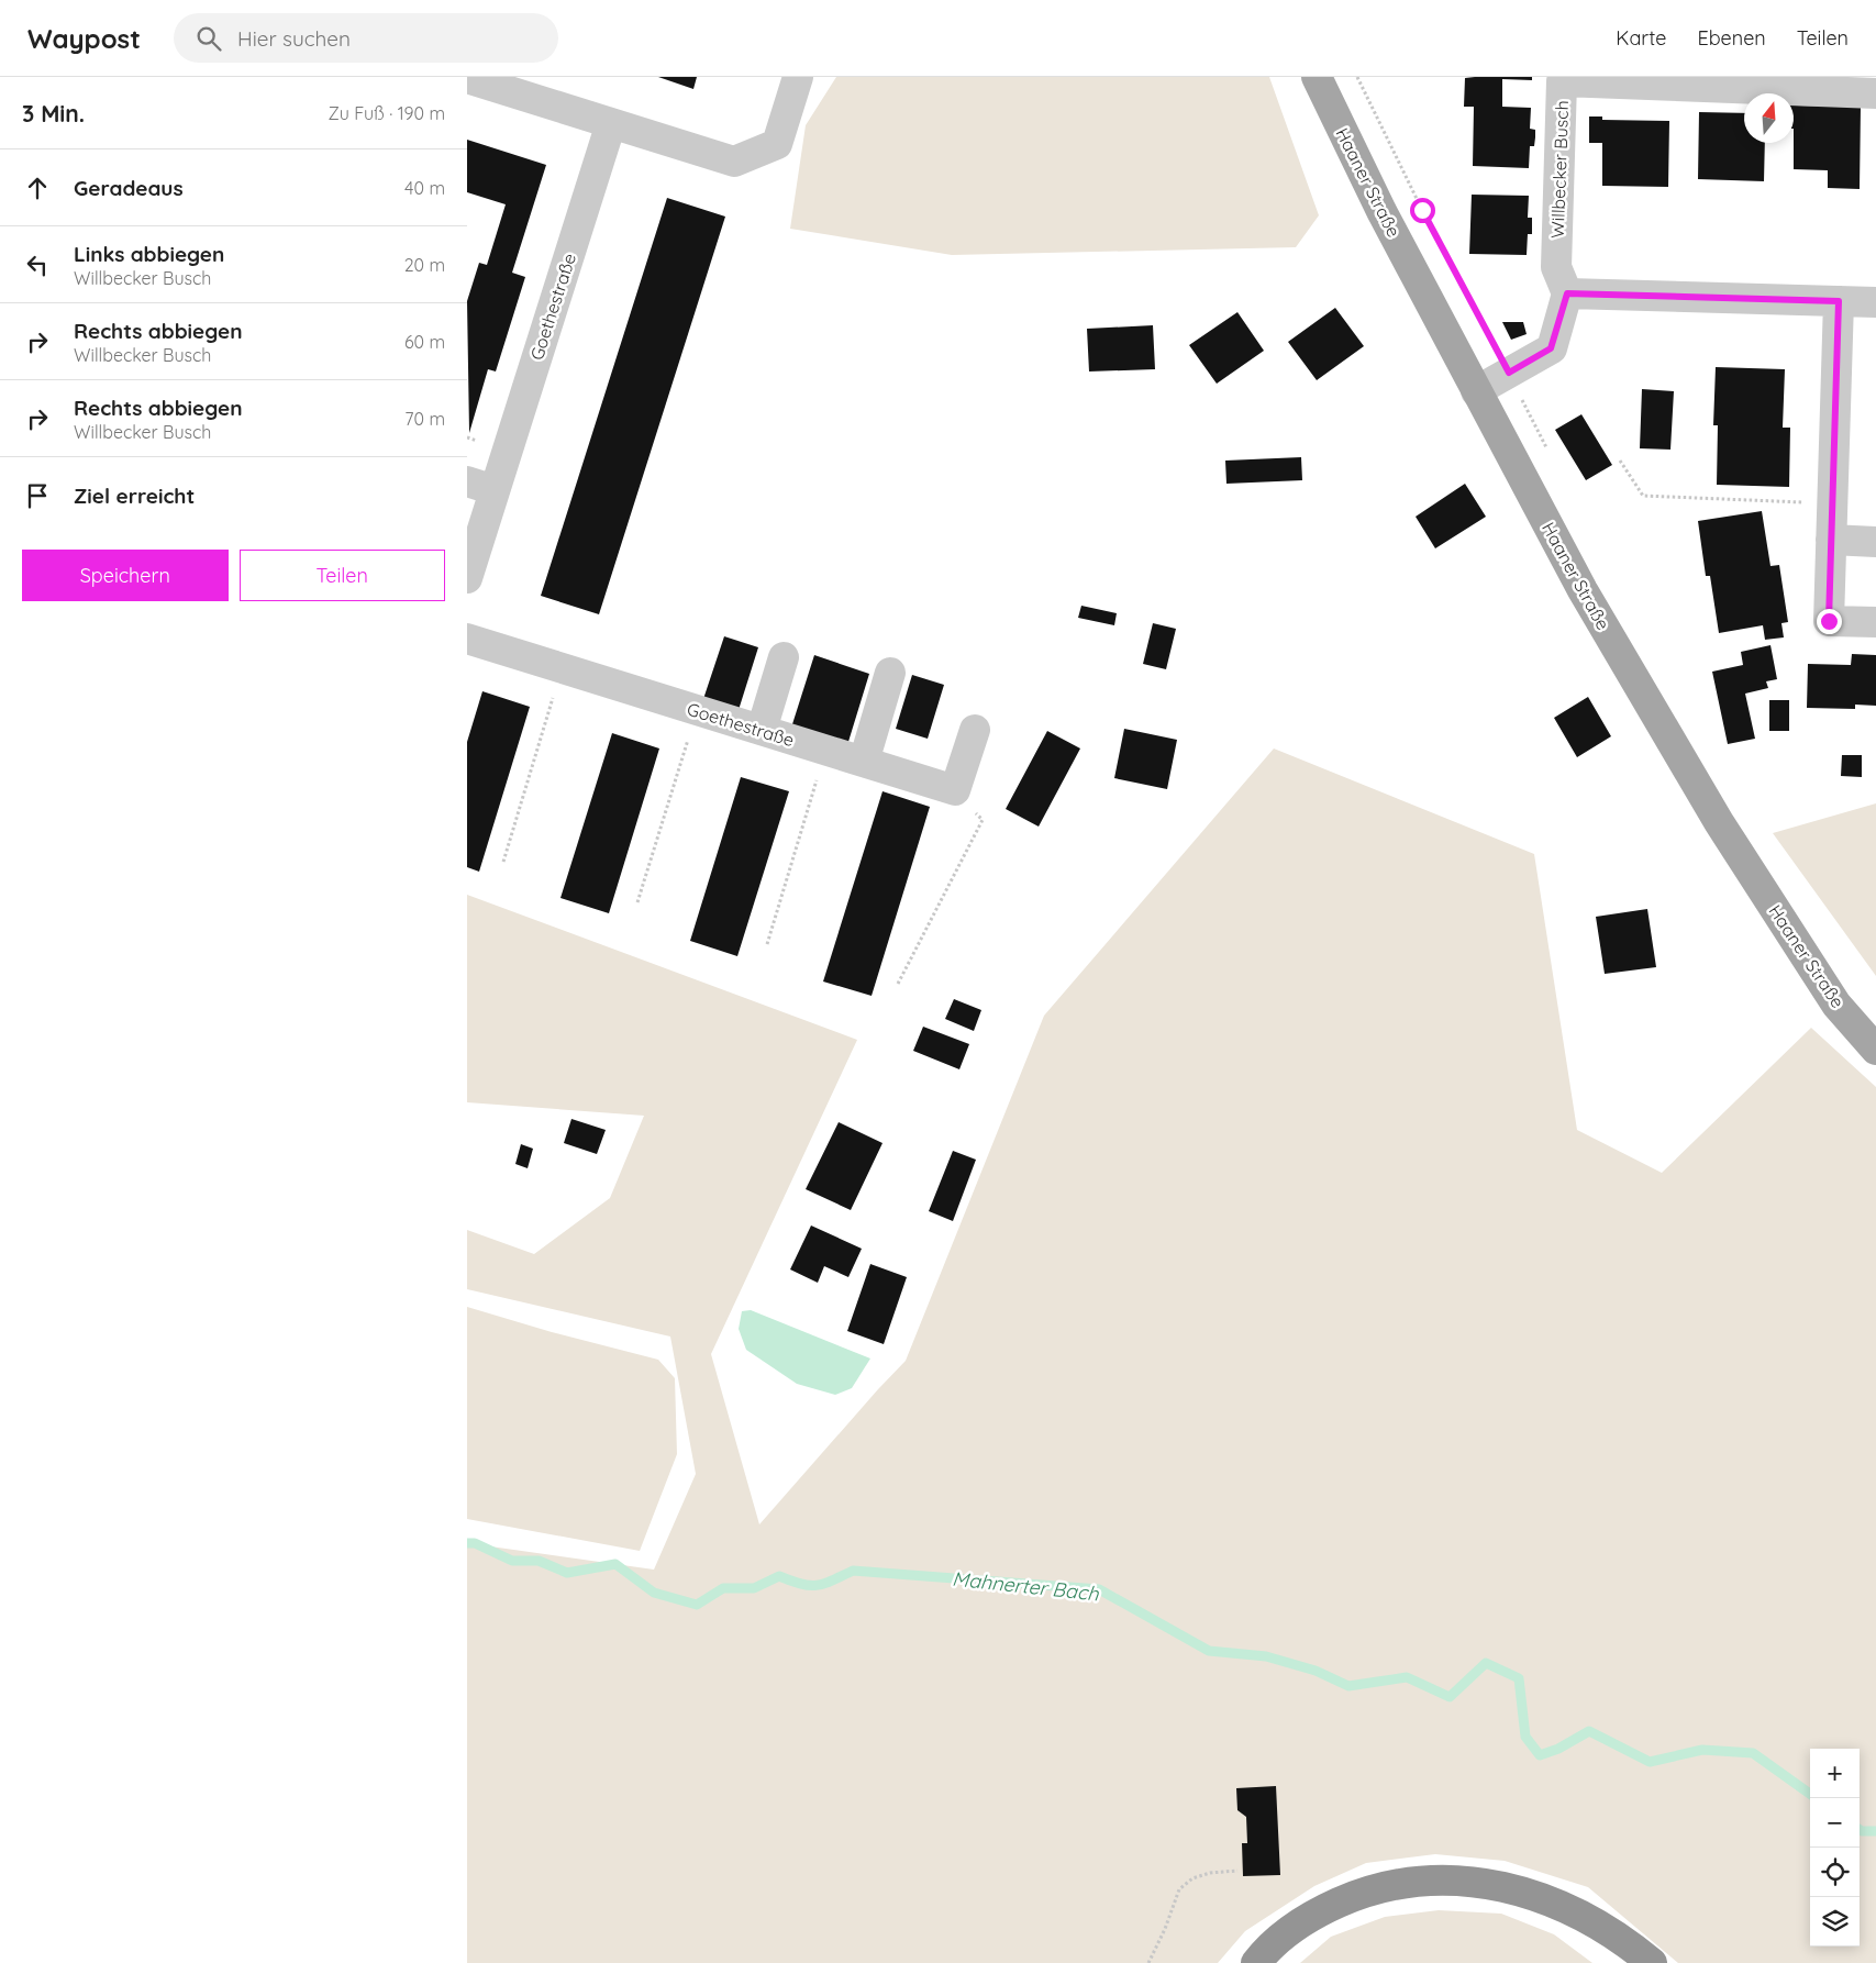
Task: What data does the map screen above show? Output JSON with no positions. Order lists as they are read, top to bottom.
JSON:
{
  "streets": {
    "main road": ["Haaner Straße"],
    "street": ["Willbecker Busch", "Goethestraße"]
  },
  "water": ["Mahnerter Bach"],
  "north": "top",
  "page": {
    "header": "Waypost",
    "search": "Hier suchen",
    "nav": ["Karte", "Ebenen", "Teilen"],
    "heading": ["3 Min.", "Zu Fuß · 190 m"],
    "list": [
      ["Geradeaus", "40 m"],
      ["Links abbiegen", "Willbecker Busch", "20 m"],
      ["Rechts abbiegen", "Willbecker Busch", "60 m"],
      ["Rechts abbiegen", "Willbecker Busch", "70 m"],
      "Ziel erreicht"
    ],
    "buttons": ["Speichern", "Teilen"],
    "map_buttons": ["+", "−"]
  }
}
